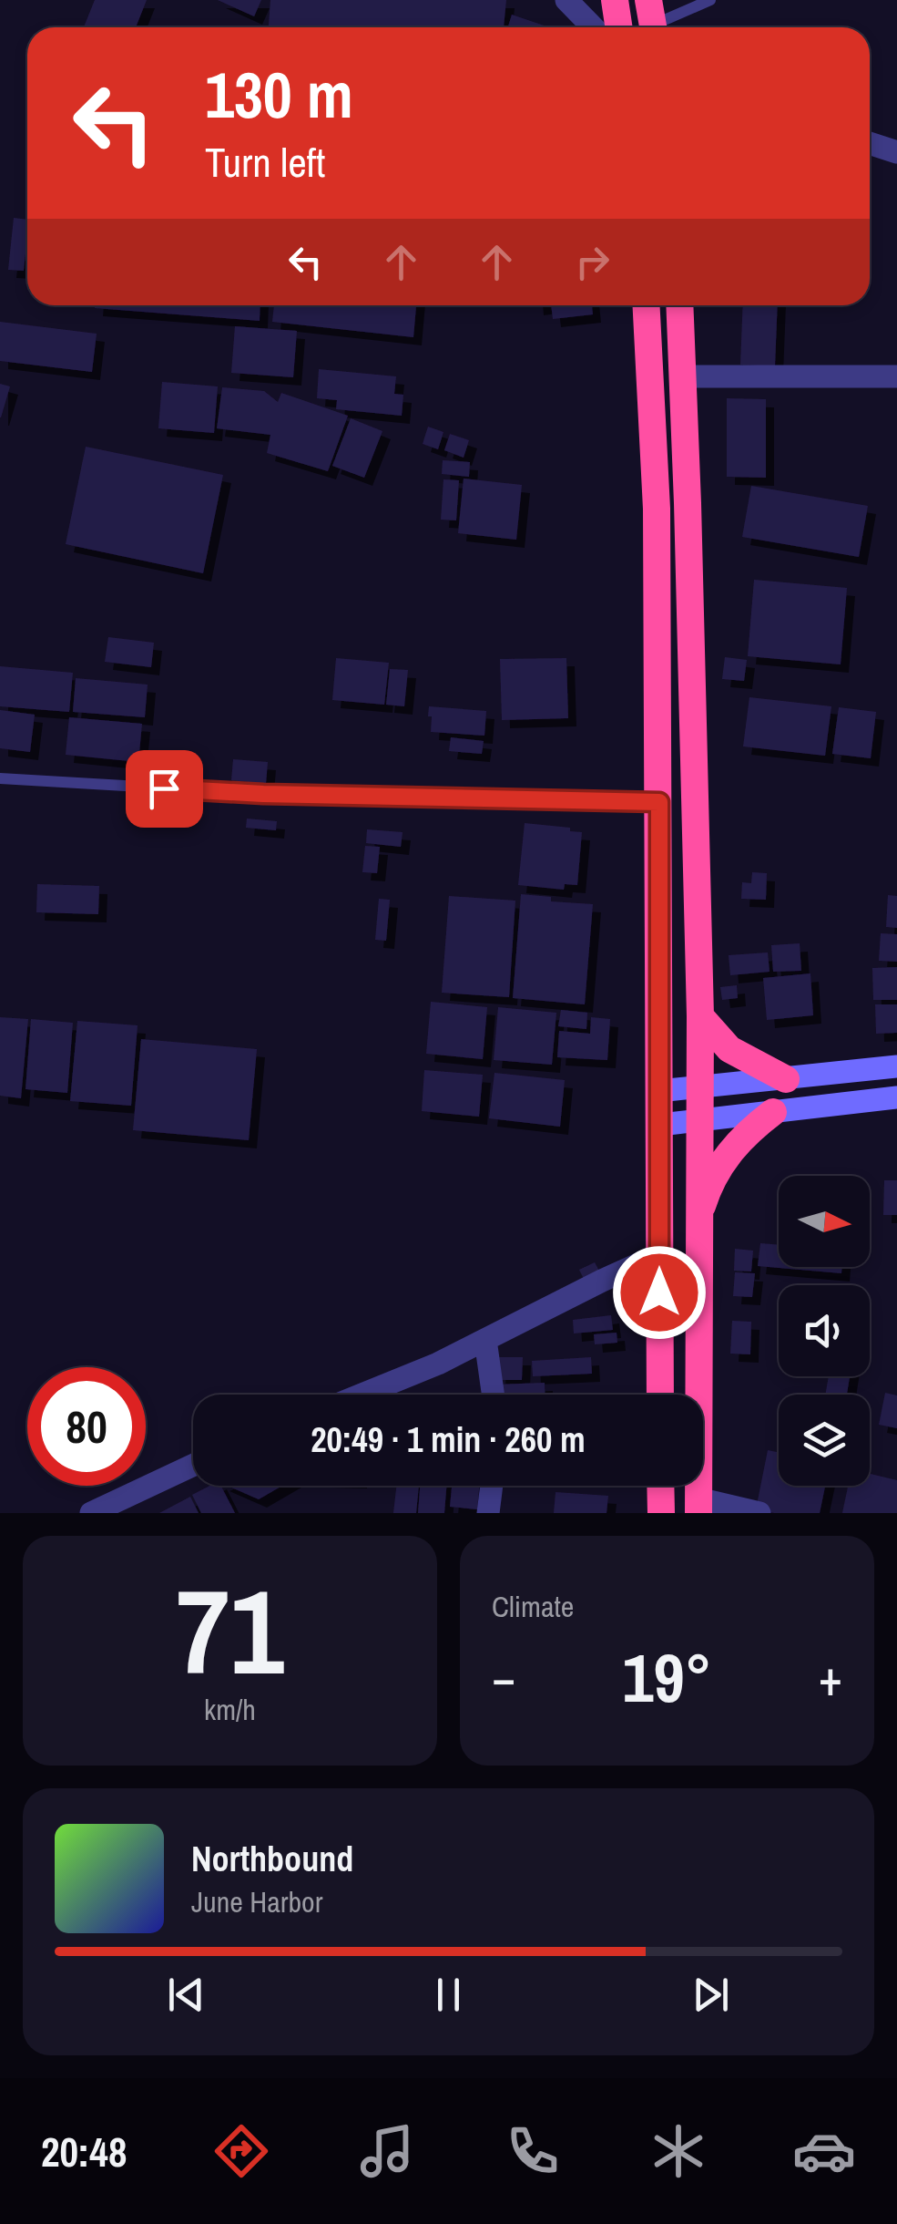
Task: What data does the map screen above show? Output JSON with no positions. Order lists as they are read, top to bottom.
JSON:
{
  "north": "right",
  "page": {
    "turn": ["130 m", "Turn left"],
    "limit": "80",
    "trip": "20:49 · 1 min · 260 m",
    "tile": [
      ["71", "km/h"],
      "Climate"
    ],
    "heat": ["−", "19°", "+"],
    "song": ["Northbound", "June Harbor"],
    "tabs": "20:48"
  }
}
